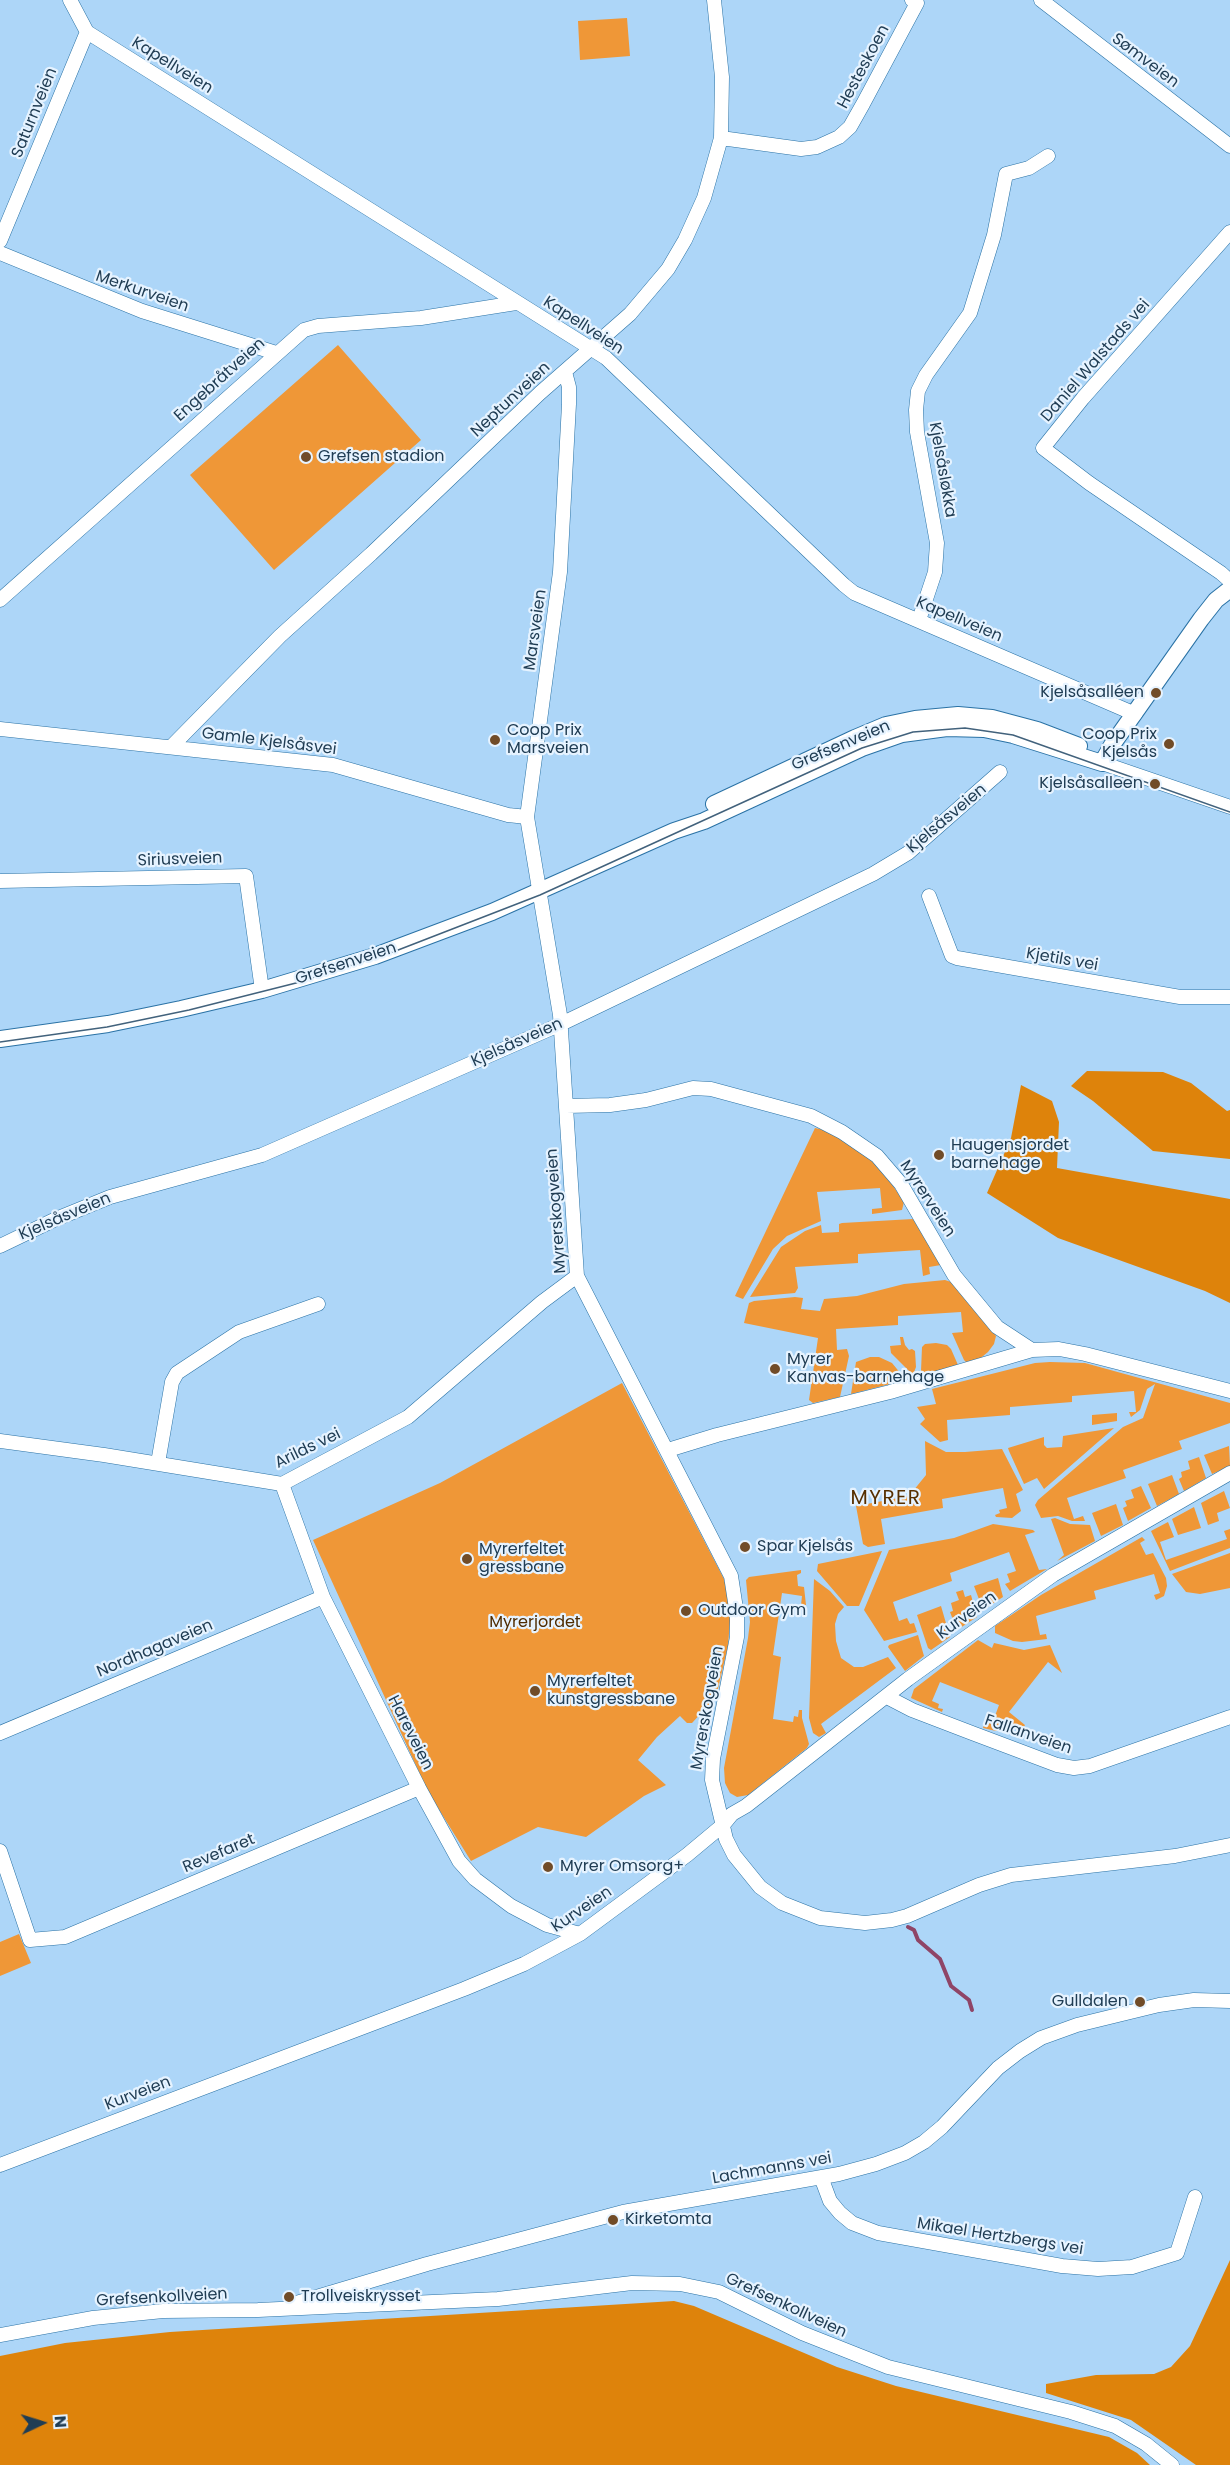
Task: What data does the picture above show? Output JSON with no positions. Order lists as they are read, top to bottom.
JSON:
{
  "streets": {
    "main road": ["Grefsenveien"],
    "street": [
      "Sømveien",
      "Kapellveien",
      "Hesteskoen",
      "Saturnveien",
      "Merkurveien",
      "Daniel Walstads vei",
      "Engebråtveien",
      "Neptunveien",
      "Kjelsåsløkka",
      "Marsveien",
      "Gamle Kjelsåsvei",
      "Kjelsåsveien",
      "Siriusveien",
      "Kjetils vei",
      "Myrerveien",
      "Myrerskogveien",
      "Arilds vei",
      "Kurveien",
      "Nordhagaveien",
      "Hareveien",
      "Fallanveien",
      "Revefaret",
      "Lachmanns vei",
      "Mikael Hertzbergs vei",
      "Grefsenkollveien"
    ]
  },
  "crossings": [
    ["Kapellveien", "Saturnveien"],
    ["Kapellveien", "Engebråtveien"],
    ["Kapellveien", "Neptunveien"],
    ["Kapellveien", "Kjelsåsløkka"],
    ["Hesteskoen", "Neptunveien"],
    ["Merkurveien", "Engebråtveien"],
    ["Neptunveien", "Marsveien"],
    ["Neptunveien", "Gamle Kjelsåsvei"],
    ["Marsveien", "Gamle Kjelsåsvei"],
    ["Marsveien", "Grefsenveien"],
    ["Marsveien", "Myrerskogveien"],
    ["Grefsenveien", "Siriusveien"],
    ["Grefsenveien", "Myrerskogveien"],
    ["Kjelsåsveien", "Myrerskogveien"],
    ["Myrerveien", "Myrerskogveien"],
    ["Myrerskogveien", "Arilds vei"],
    ["Myrerskogveien", "Kurveien"],
    ["Arilds vei", "Hareveien"],
    ["Kurveien", "Hareveien"],
    ["Kurveien", "Fallanveien"],
    ["Nordhagaveien", "Hareveien"],
    ["Hareveien", "Revefaret"],
    ["Lachmanns vei", "Mikael Hertzbergs vei"],
    ["Lachmanns vei", "Grefsenkollveien"]
  ],
  "districts": ["MYRER"],
  "parks": ["Myrerjordet"],
  "places": [
    "Grefsen stadion",
    "Kjelsåsalléen",
    "Coop Prix Marsveien",
    "Coop Prix Kjelsås",
    "Kjelsåsalleen",
    "Haugensjordet barnehage",
    "Myrer Kanvas-barnehage",
    "Spar Kjelsås",
    "Myrerfeltet gressbane",
    "Outdoor Gym",
    "Myrerfeltet kunstgressbane",
    "Myrer Omsorg+",
    "Gulldalen",
    "Kirketomta",
    "Trollveiskrysset"
  ],
  "north": "right"
}
